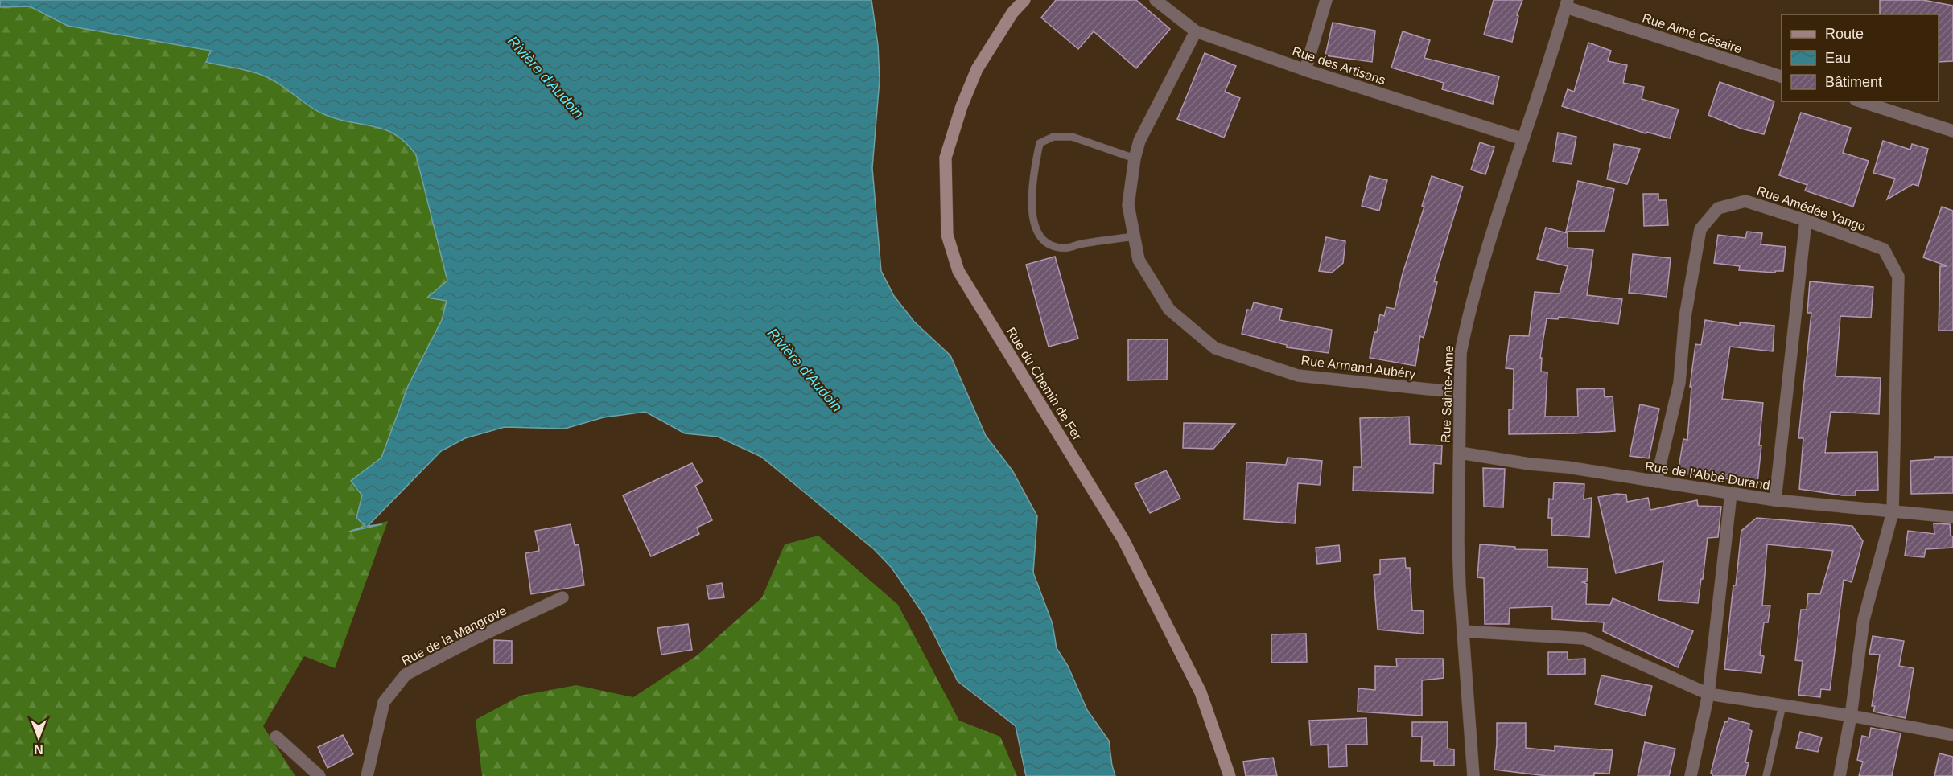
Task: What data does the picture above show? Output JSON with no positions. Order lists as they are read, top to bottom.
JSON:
{
  "streets": {
    "main road": ["Rue du Chemin de Fer"],
    "street": [
      "Rue Aimé Césaire",
      "Rue des Artisans",
      "Rue Amédée Yango",
      "Rue Armand Aubéry",
      "Rue Sainte-Anne",
      "Rue de l'Abbé Durand",
      "Rue de la Mangrove"
    ]
  },
  "crossings": [
    ["Rue Aimé Césaire", "Rue Sainte-Anne"],
    ["Rue des Artisans", "Rue Armand Aubéry"],
    ["Rue des Artisans", "Rue Sainte-Anne"],
    ["Rue Amédée Yango", "Rue de l'Abbé Durand"],
    ["Rue Armand Aubéry", "Rue Sainte-Anne"],
    ["Rue Sainte-Anne", "Rue de l'Abbé Durand"]
  ],
  "water": ["Rivière d'Audoin"],
  "legend": ["Route", "Eau", "Bâtiment"],
  "north": "bottom"
}
